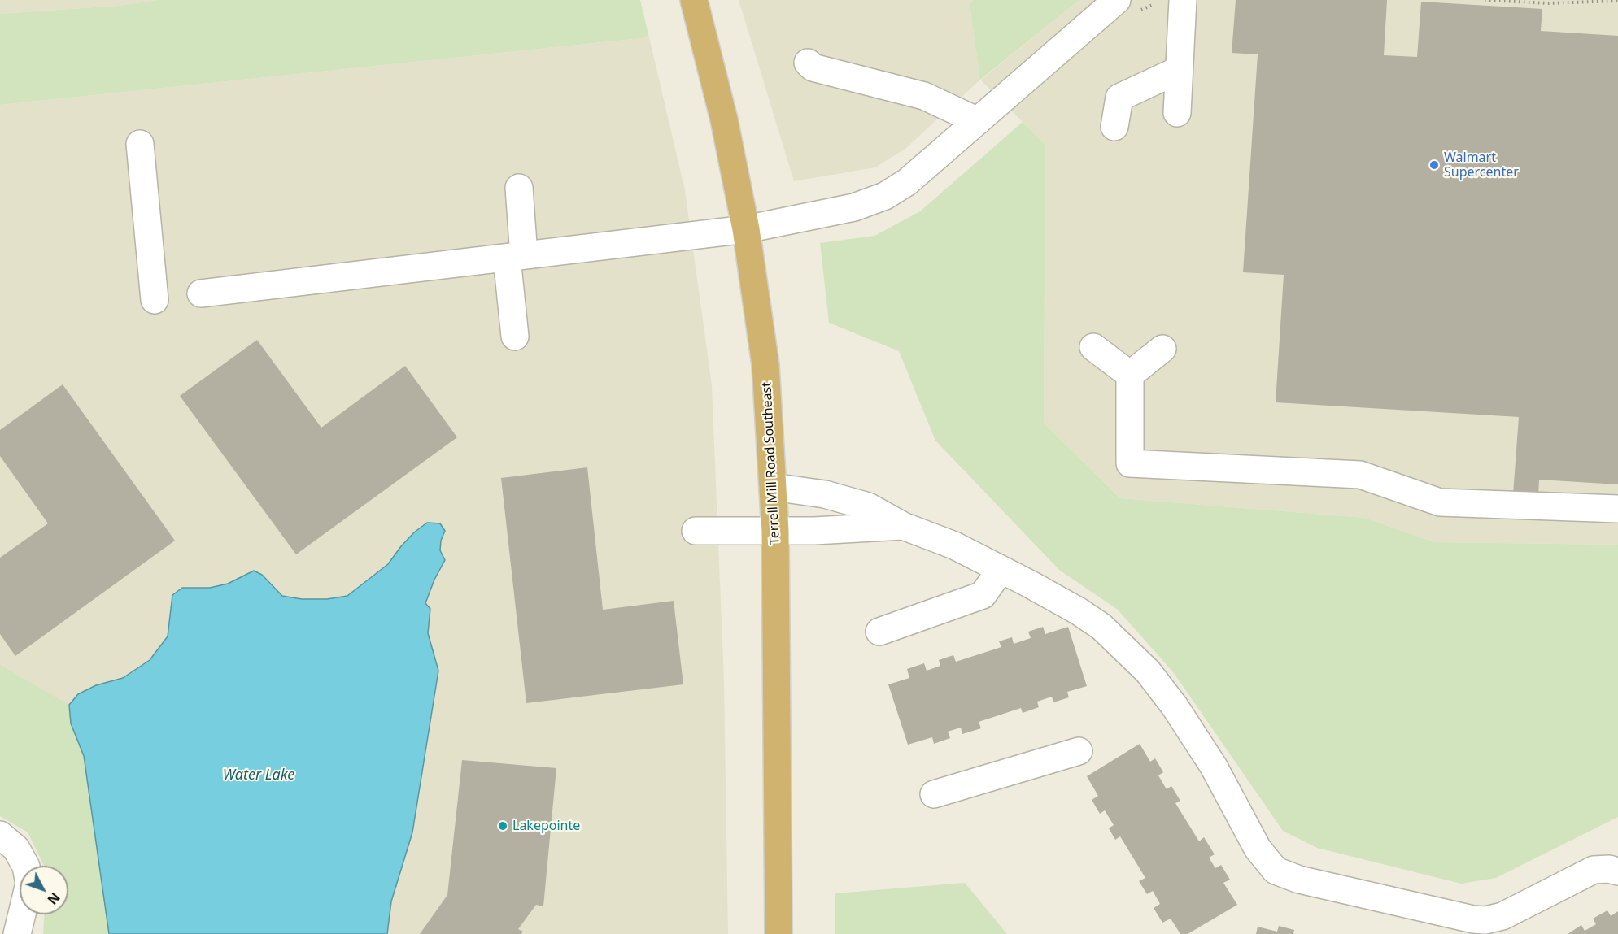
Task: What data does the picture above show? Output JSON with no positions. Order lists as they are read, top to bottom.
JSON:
{
  "streets": {
    "main road": ["Terrell Mill Road Southeast"]
  },
  "water": ["Water Lake"],
  "places": ["Walmart Supercenter", "Lakepointe"],
  "north": "bottom right"
}
